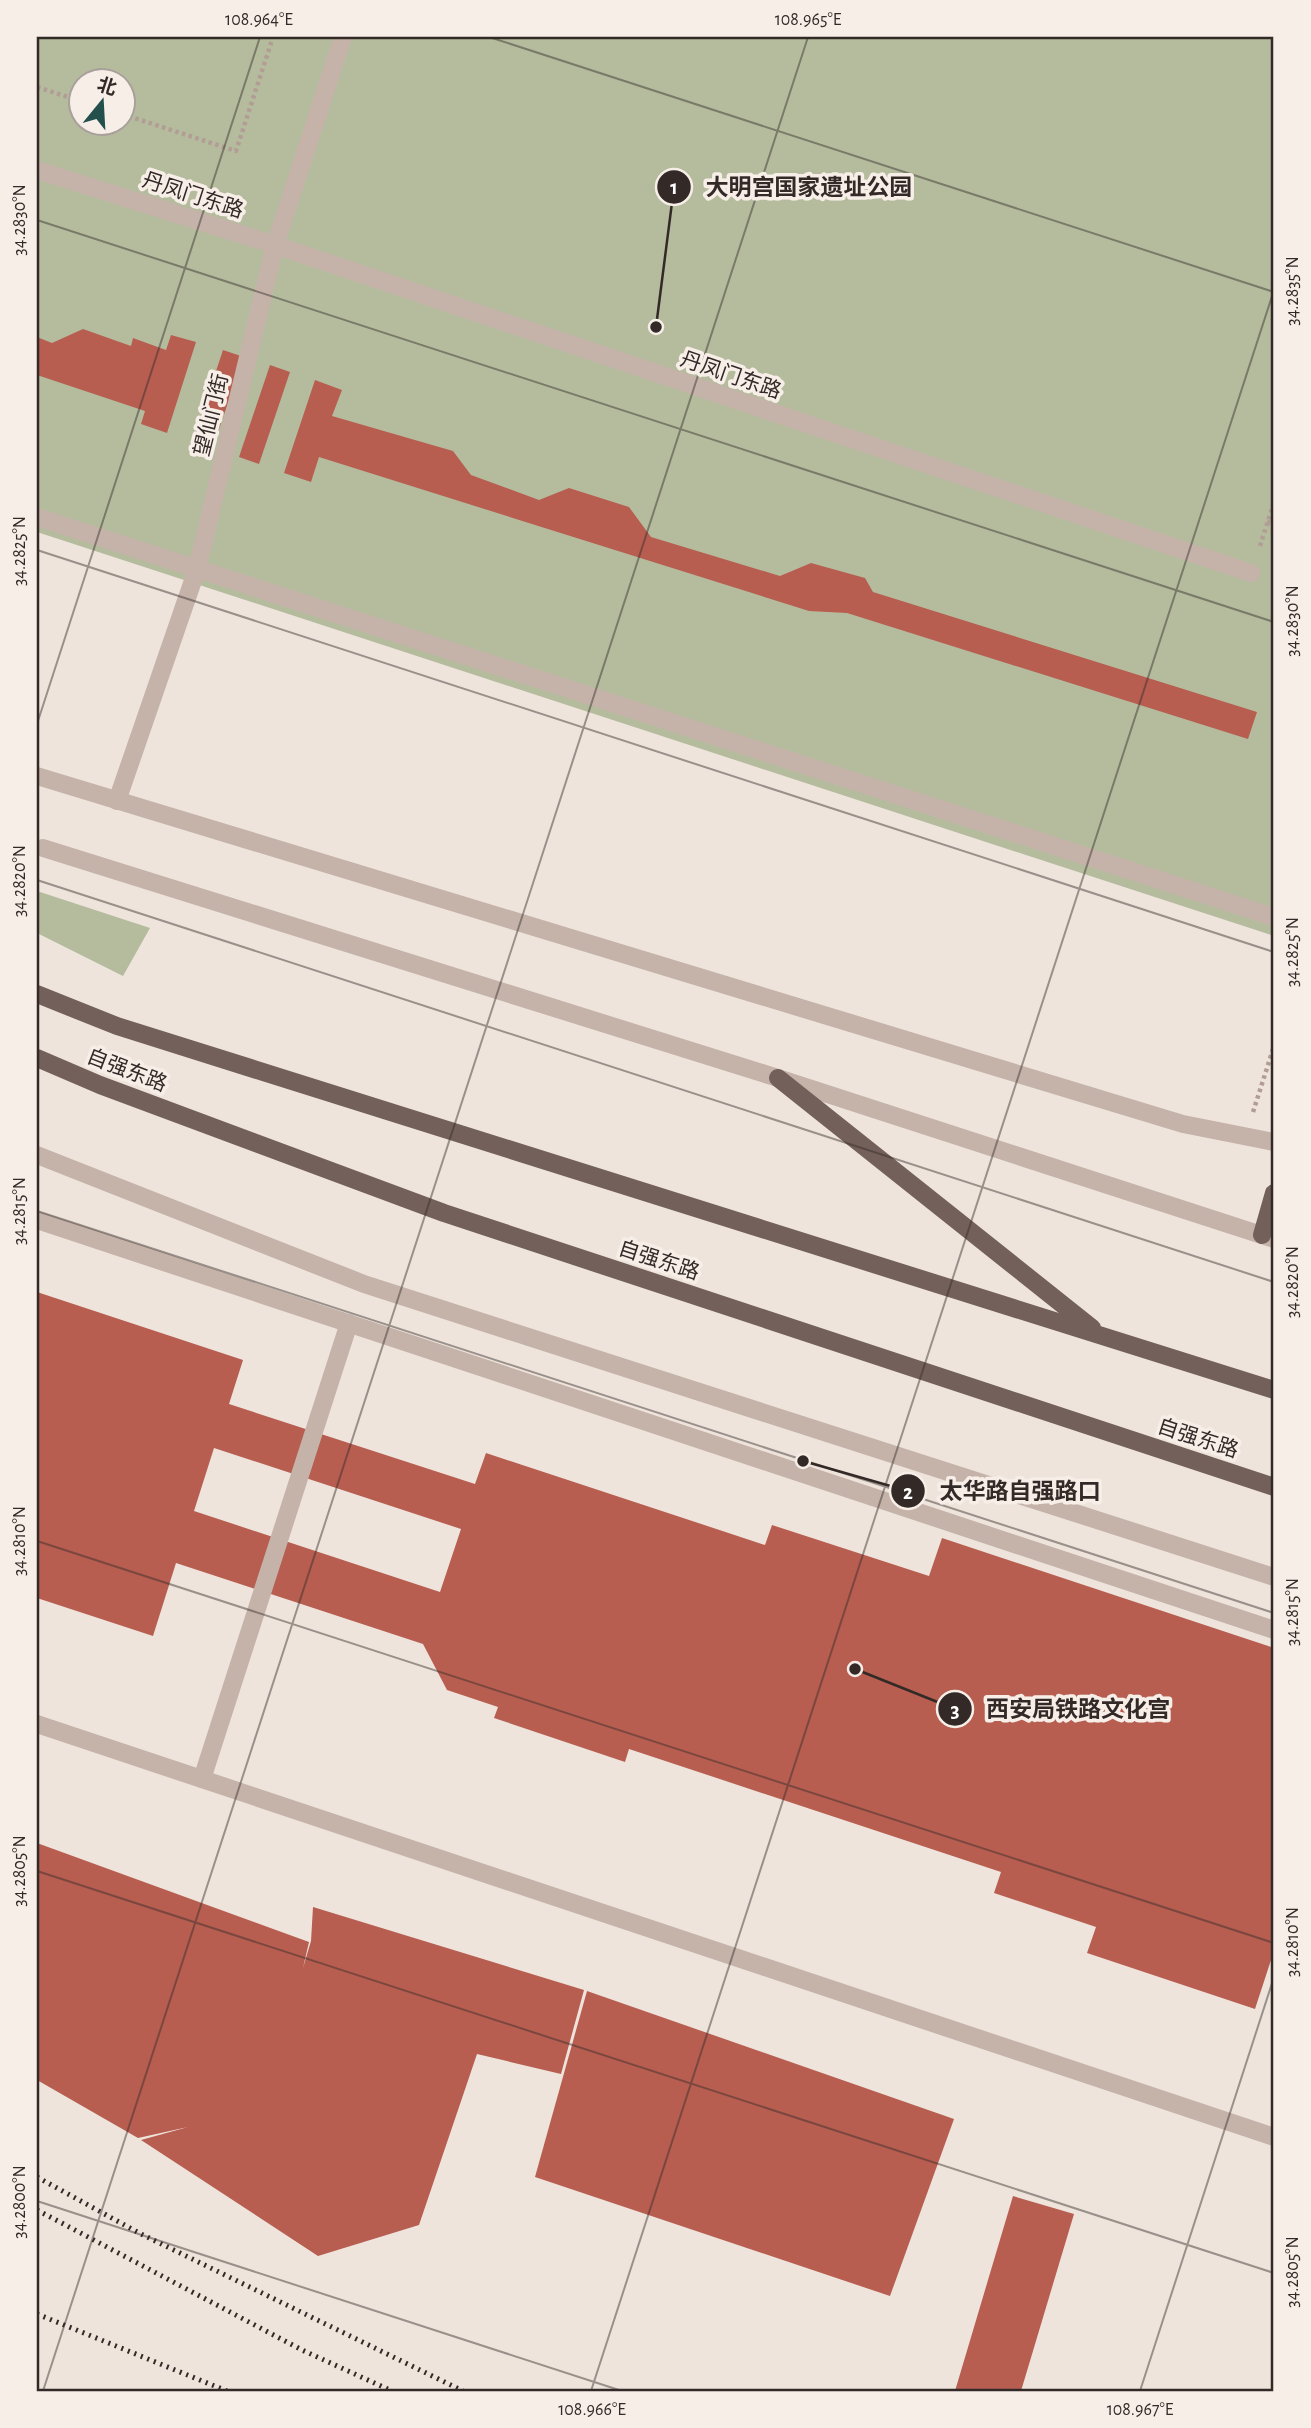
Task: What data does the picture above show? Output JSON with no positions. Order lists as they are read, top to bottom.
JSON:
{
  "streets": {
    "main road": ["自强东路"],
    "street": ["丹凤门东路", "望仙门街"]
  },
  "crossings": [
    ["丹凤门东路", "望仙门街"]
  ],
  "places": ["大明宫国家遗址公园", "太华路自强路口", "西安局铁路文化宫"],
  "north": "top",
  "coordinates": [
    "108.964°E",
    "108.965°E",
    "34.2830°N",
    "34.2835°N",
    "34.2825°N",
    "34.2820°N",
    "34.2815°N",
    "34.2810°N",
    "34.2805°N",
    "34.2800°N",
    "108.966°E",
    "108.967°E"
  ]
}
